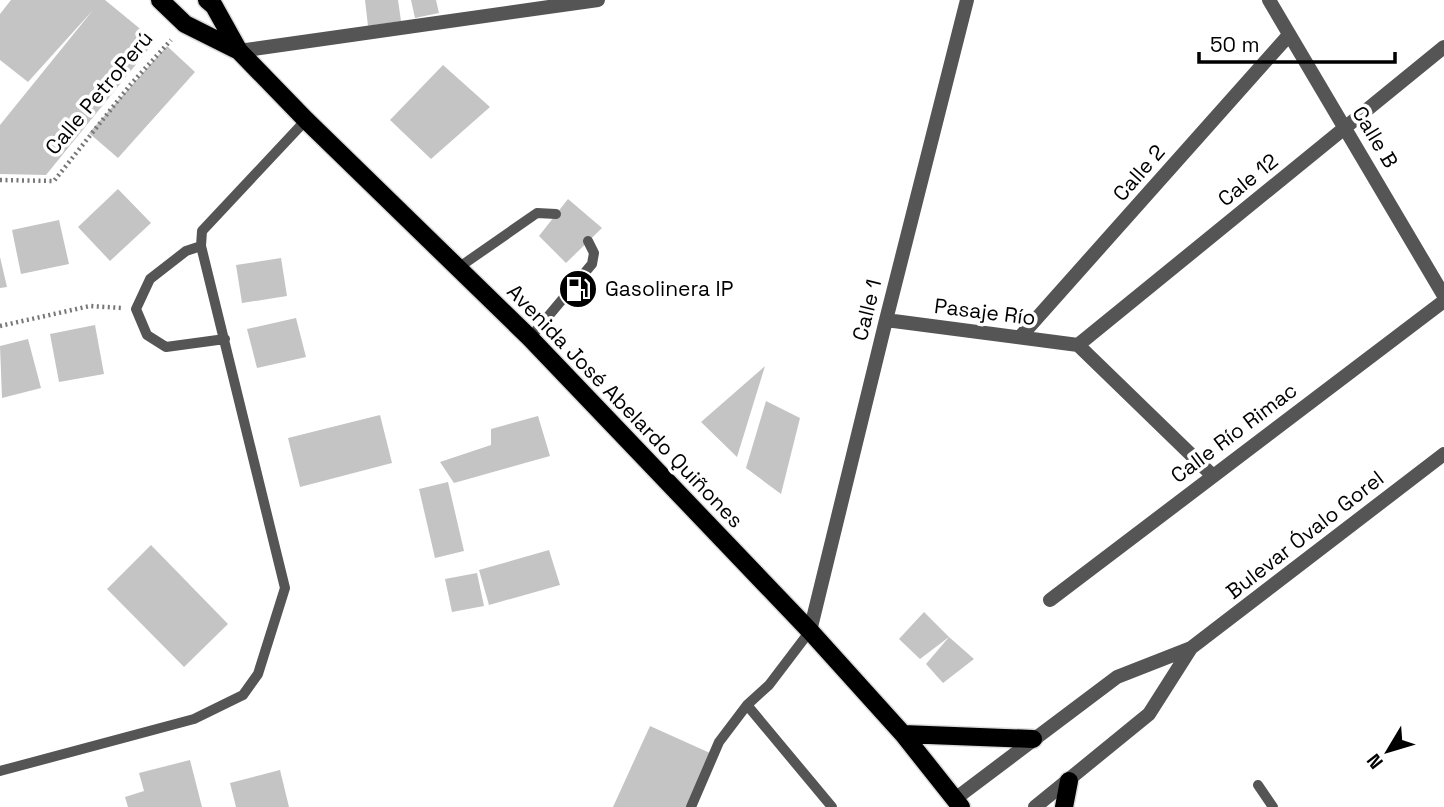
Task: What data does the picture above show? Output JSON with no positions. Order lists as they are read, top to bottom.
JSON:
{
  "streets": {
    "main road": ["Avenida José Abelardo Quiñones"],
    "street": [
      "Calle B",
      "Calle 2",
      "Cale 12",
      "Calle 1",
      "Pasaje Río",
      "Calle Río Rimac",
      "Bulevar Óvalo Gorel"
    ],
    "path": ["Calle PetroPerú"]
  },
  "crossings": [
    ["Calle PetroPerú", "Avenida José Abelardo Quiñones"],
    ["Calle B", "Calle 2"],
    ["Calle B", "Cale 12"],
    ["Calle B", "Calle Río Rimac"],
    ["Calle 2", "Pasaje Río"],
    ["Cale 12", "Pasaje Río"],
    ["Calle 1", "Pasaje Río"],
    ["Calle 1", "Avenida José Abelardo Quiñones"],
    ["Avenida José Abelardo Quiñones", "Bulevar Óvalo Gorel"]
  ],
  "places": {
    "fuel station": ["Gasolinera IP"]
  },
  "scale_bar": "50 m",
  "north": "bottom left"
}
